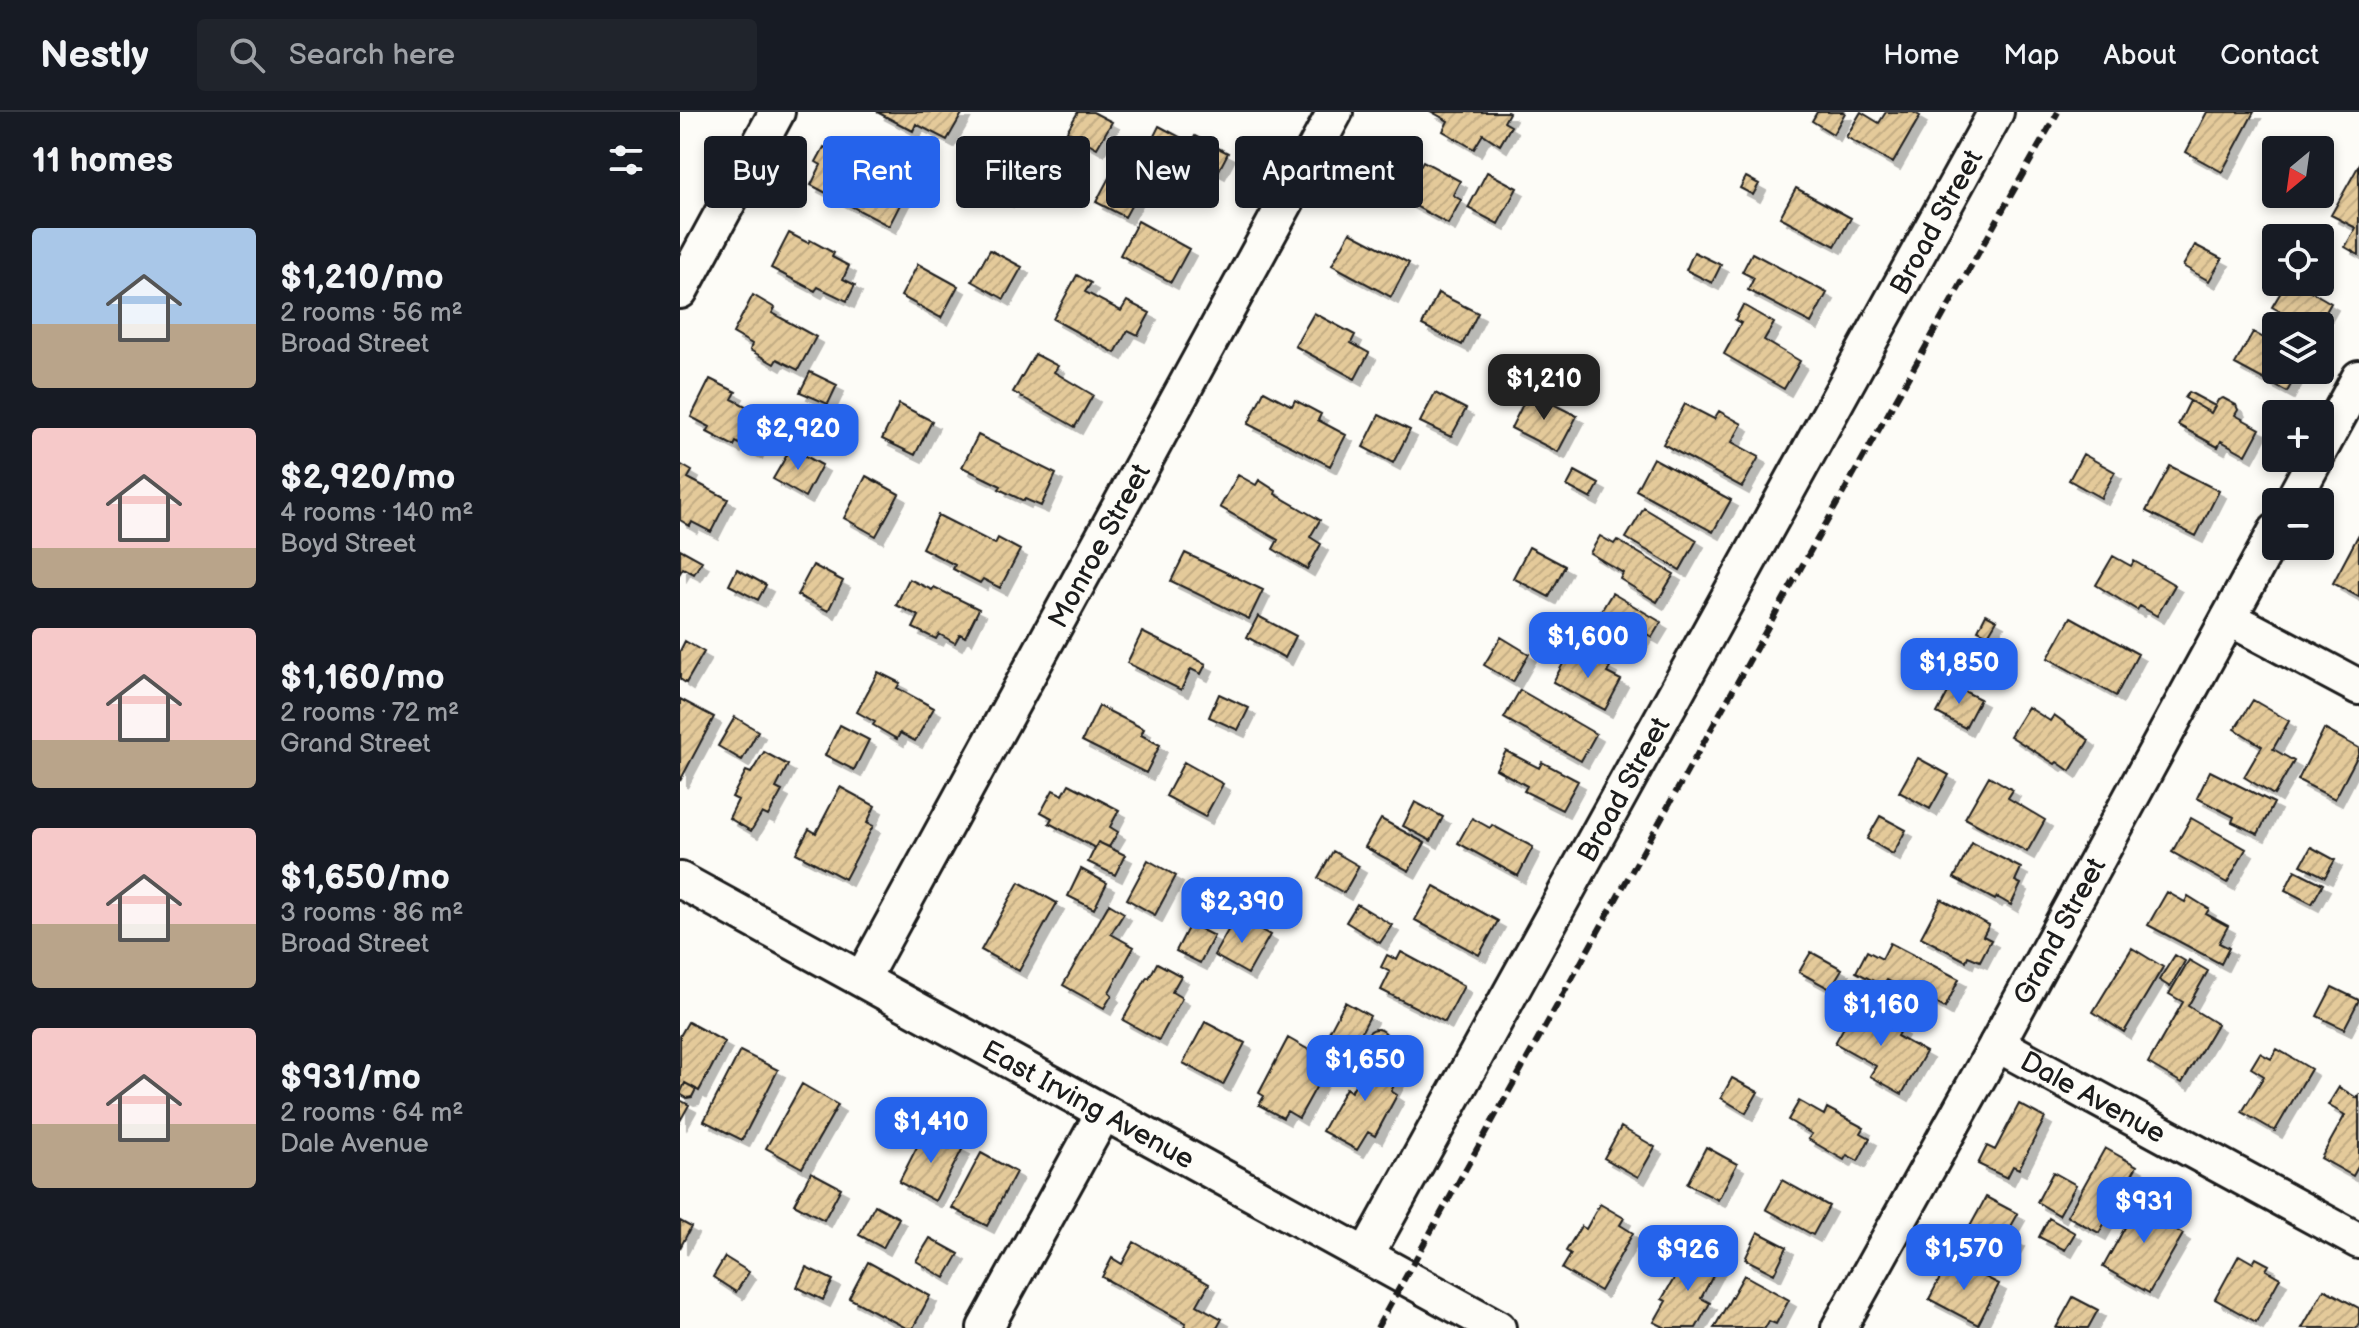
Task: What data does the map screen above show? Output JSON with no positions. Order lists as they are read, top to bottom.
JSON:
{
  "streets": {
    "street": [
      "Broad Street",
      "Monroe Street",
      "Grand Street",
      "Dale Avenue",
      "East Irving Avenue"
    ]
  },
  "crossings": [
    ["Broad Street", "East Irving Avenue"],
    ["Monroe Street", "East Irving Avenue"],
    ["Grand Street", "Dale Avenue"]
  ],
  "north": "bottom left",
  "page": {
    "header": "Nestly",
    "search": "Search here",
    "nav": [
      "Home",
      "Map",
      "About",
      "Contact"
    ],
    "heading": "11 homes",
    "map_buttons": ["+", "−"],
    "chip": [
      "Buy",
      "Rent",
      "Filters",
      "New",
      "Apartment"
    ],
    "list": [
      {
        "name": "$1,210/mo",
        "note": "2 rooms · 56 m² · Broad Street"
      },
      {
        "name": "$2,920/mo",
        "note": "4 rooms · 140 m² · Boyd Street"
      },
      {
        "name": "$1,160/mo",
        "note": "2 rooms · 72 m² · Grand Street"
      },
      {
        "name": "$1,650/mo",
        "note": "3 rooms · 86 m² · Broad Street"
      },
      {
        "name": "$931/mo",
        "note": "2 rooms · 64 m² · Dale Avenue"
      }
    ],
    "price": [
      "$1,210",
      "$2,920",
      "$1,600",
      "$1,850",
      "$2,390",
      "$1,160",
      "$1,650",
      "$1,410",
      "$931",
      "$1,570",
      "$926"
    ]
  }
}
